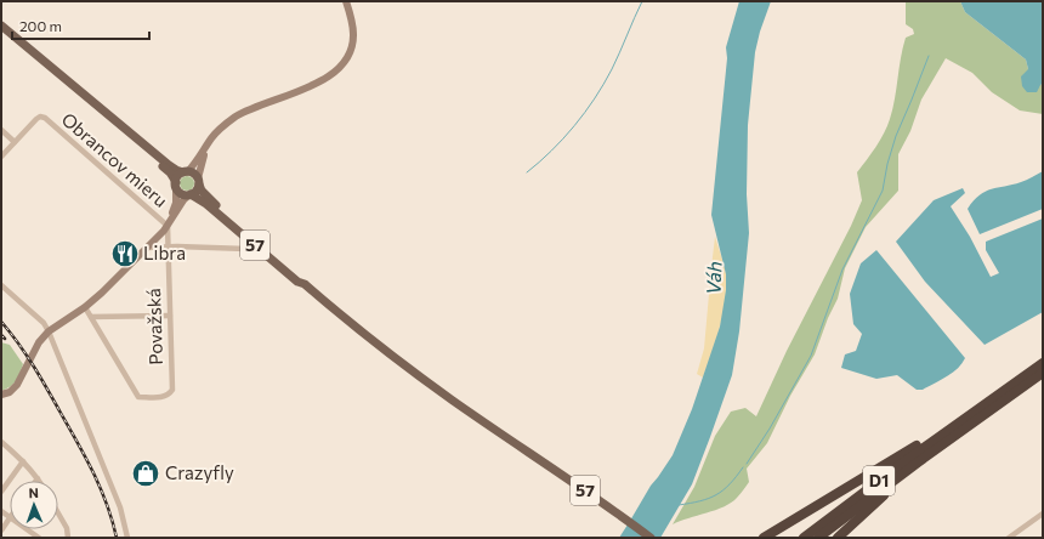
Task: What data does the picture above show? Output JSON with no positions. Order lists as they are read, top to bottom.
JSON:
{
  "streets": {
    "highway": ["D1"],
    "main road": ["57"],
    "street": ["Obrancov mieru", "Považská"]
  },
  "crossings": [
    ["Obrancov mieru", "Považská"]
  ],
  "water": ["Váh"],
  "places": {
    "restaurant": ["Libra"],
    "shop": ["Crazyfly"]
  },
  "scale_bar": "200 m",
  "north": "top"
}
